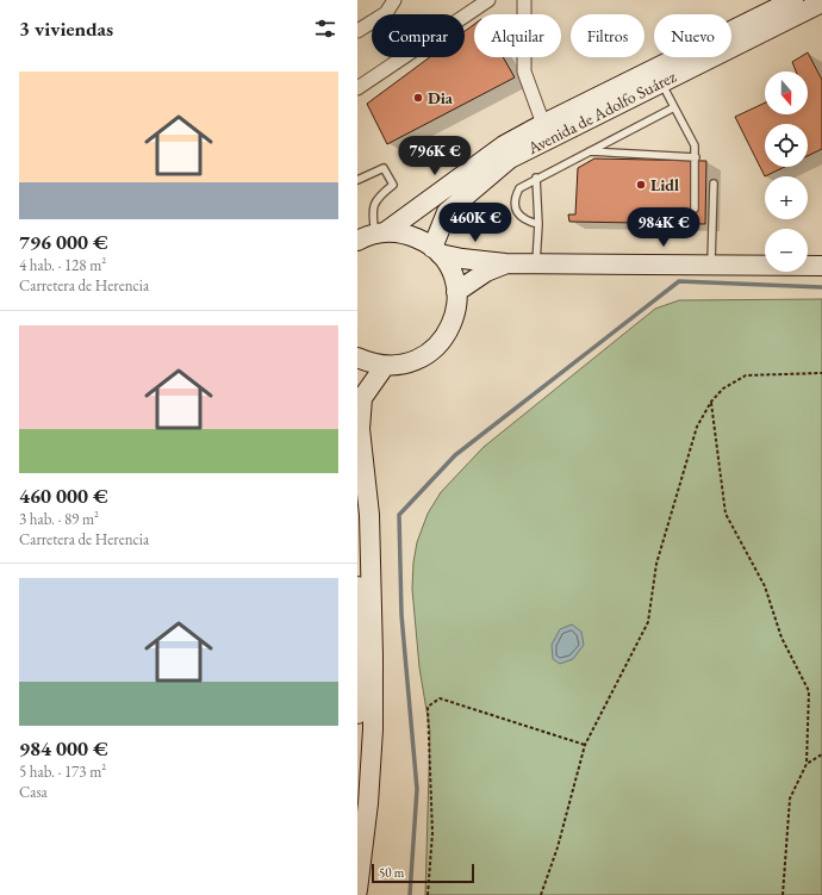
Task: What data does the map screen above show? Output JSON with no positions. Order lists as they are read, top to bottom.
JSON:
{
  "streets": {
    "street": ["Avenida de Adolfo Suárez"]
  },
  "places": ["Dia", "Lidl"],
  "scale_bar": "50 m",
  "north": "bottom",
  "page": {
    "heading": "3 viviendas",
    "chip": [
      "Comprar",
      "Alquilar",
      "Filtros",
      "Nuevo"
    ],
    "list": [
      {
        "name": "796 000 €",
        "note": "4 hab. · 128 m² · Carretera de Herencia"
      },
      {
        "name": "460 000 €",
        "note": "3 hab. · 89 m² · Carretera de Herencia"
      },
      {
        "name": "984 000 €",
        "note": "5 hab. · 173 m² · Casa"
      }
    ],
    "map_buttons": ["+", "−"],
    "price": ["796K €", "460K €", "984K €"],
    "scale": "50 m"
  }
}
